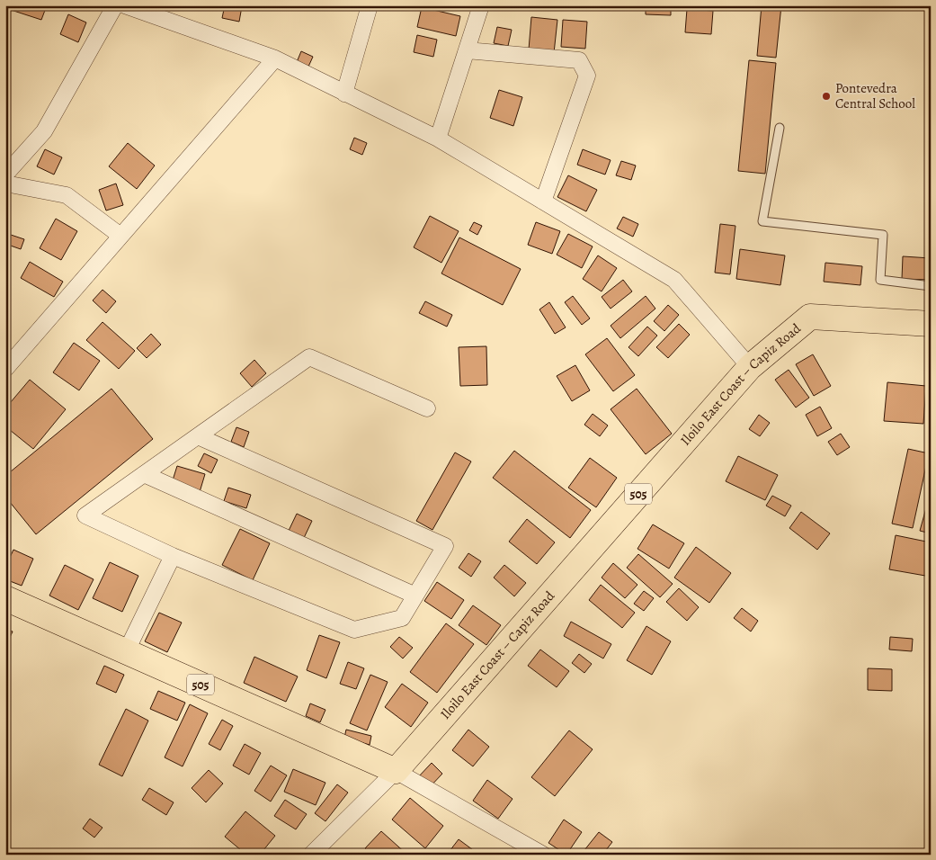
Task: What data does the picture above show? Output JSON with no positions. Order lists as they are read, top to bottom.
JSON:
{
  "streets": {
    "main road": ["Iloilo East Coast – Capiz Road", "505"]
  },
  "crossings": [
    ["Iloilo East Coast – Capiz Road", "505"]
  ],
  "places": ["Pontevedra Central School"]
}
